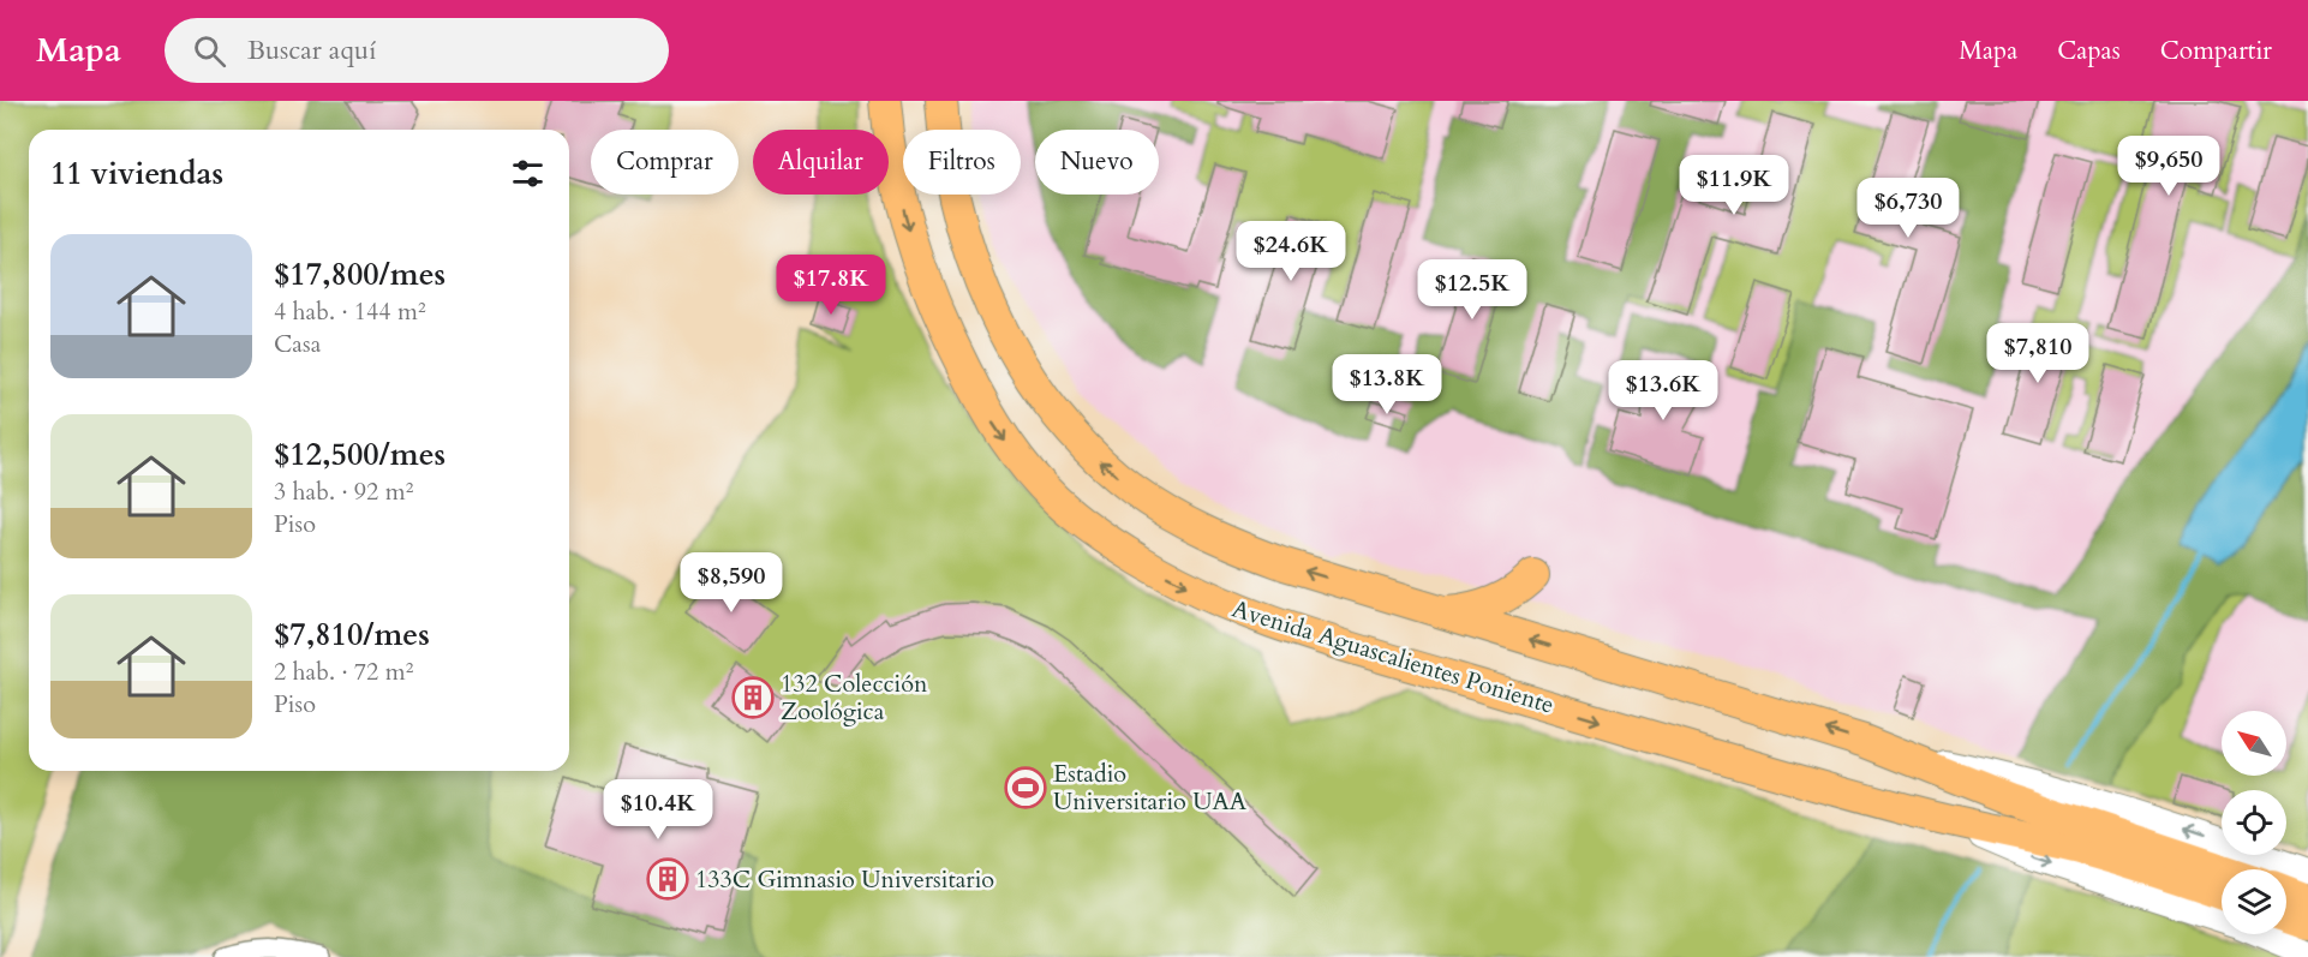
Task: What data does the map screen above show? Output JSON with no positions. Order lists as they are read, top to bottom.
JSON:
{
  "streets": {
    "main road": ["Avenida Aguascalientes Poniente"]
  },
  "places": {
    "building": ["132 Colección Zoológica", "133C Gimnasio Universitario"],
    "sports": ["Estadio Universitario UAA"]
  },
  "north": "top left",
  "page": {
    "header": "Mapa",
    "search": "Buscar aquí",
    "nav": ["Mapa", "Capas", "Compartir"],
    "chip": [
      "Comprar",
      "Alquilar",
      "Filtros",
      "Nuevo"
    ],
    "heading": "11 viviendas",
    "price": [
      "$9,650",
      "$11.9K",
      "$6,730",
      "$24.6K",
      "$17.8K",
      "$12.5K",
      "$7,810",
      "$13.8K",
      "$13.6K",
      "$8,590",
      "$10.4K"
    ],
    "list": [
      {
        "name": "$17,800/mes",
        "note": "4 hab. · 144 m² · Casa"
      },
      {
        "name": "$12,500/mes",
        "note": "3 hab. · 92 m² · Piso"
      },
      {
        "name": "$7,810/mes",
        "note": "2 hab. · 72 m² · Piso"
      }
    ]
  }
}
